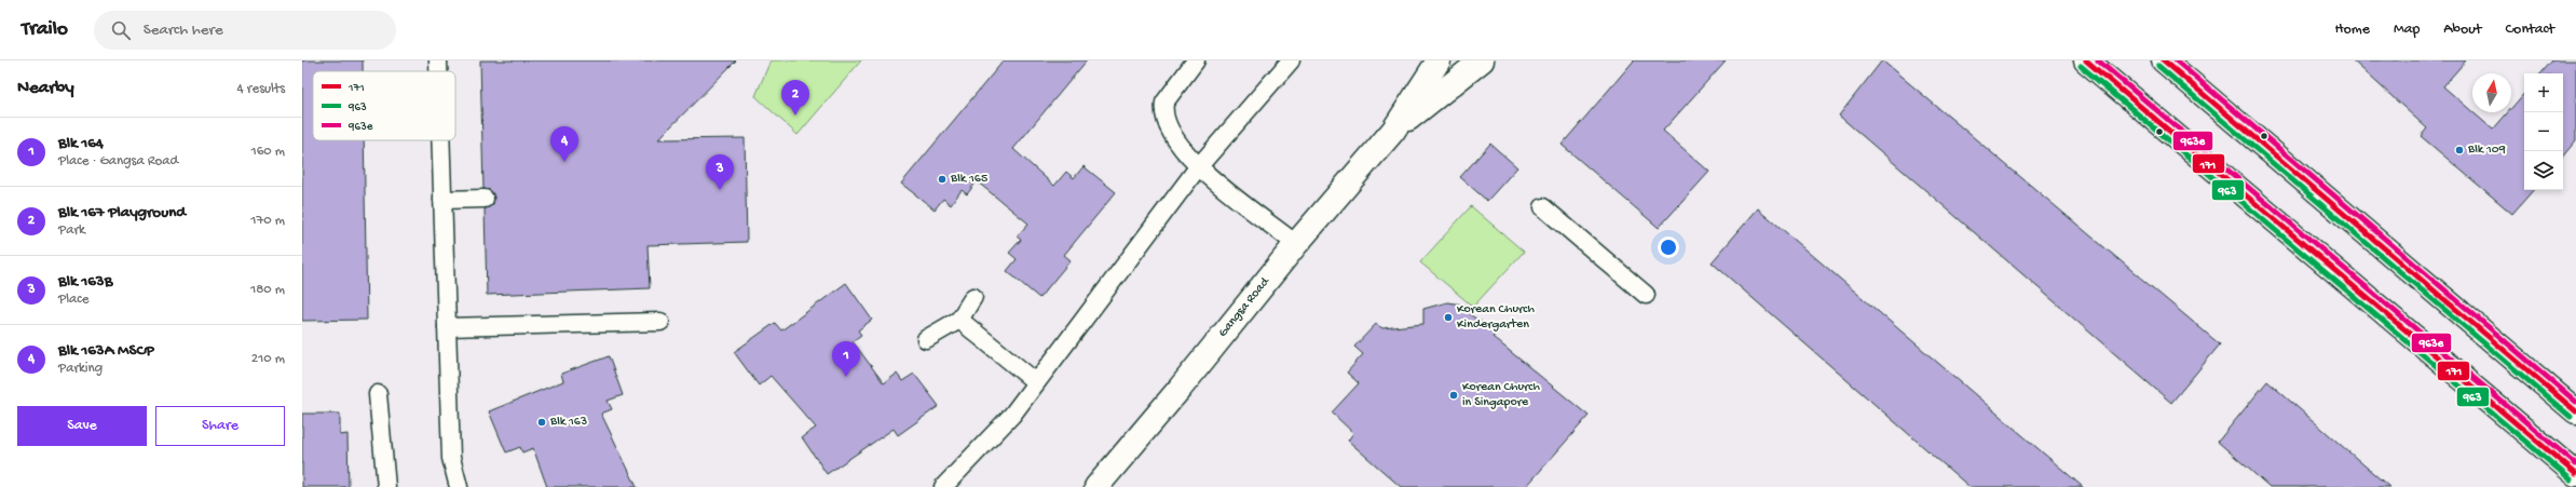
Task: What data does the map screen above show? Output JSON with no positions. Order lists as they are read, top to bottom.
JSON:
{
  "streets": {
    "main road": ["Gangsa Road"]
  },
  "places": [
    "Blk 109",
    "Blk 165",
    "Korean Church Kindergarten",
    "Korean Church in Singapore",
    "Blk 163"
  ],
  "lines": ["transit line 171", "transit line 963e", "transit line 963"],
  "legend": ["171", "963", "963e"],
  "north": "top",
  "page": {
    "header": "Trailo",
    "search": "Search here",
    "nav": [
      "Home",
      "Map",
      "About",
      "Contact"
    ],
    "heading": ["Nearby", "4 results"],
    "map_buttons": ["+", "−"],
    "pins": [
      "2",
      "4",
      "3",
      "1"
    ],
    "list": [
      {
        "mark": "1",
        "name": "Blk 164",
        "note": "Place · Gangsa Road",
        "value": "160 m"
      },
      {
        "mark": "2",
        "name": "Blk 167 Playground",
        "note": "Park",
        "value": "170 m"
      },
      {
        "mark": "3",
        "name": "Blk 163B",
        "note": "Place",
        "value": "180 m"
      },
      {
        "mark": "4",
        "name": "Blk 163A MSCP",
        "note": "Parking",
        "value": "210 m"
      }
    ],
    "buttons": ["Save", "Share"]
  }
}
